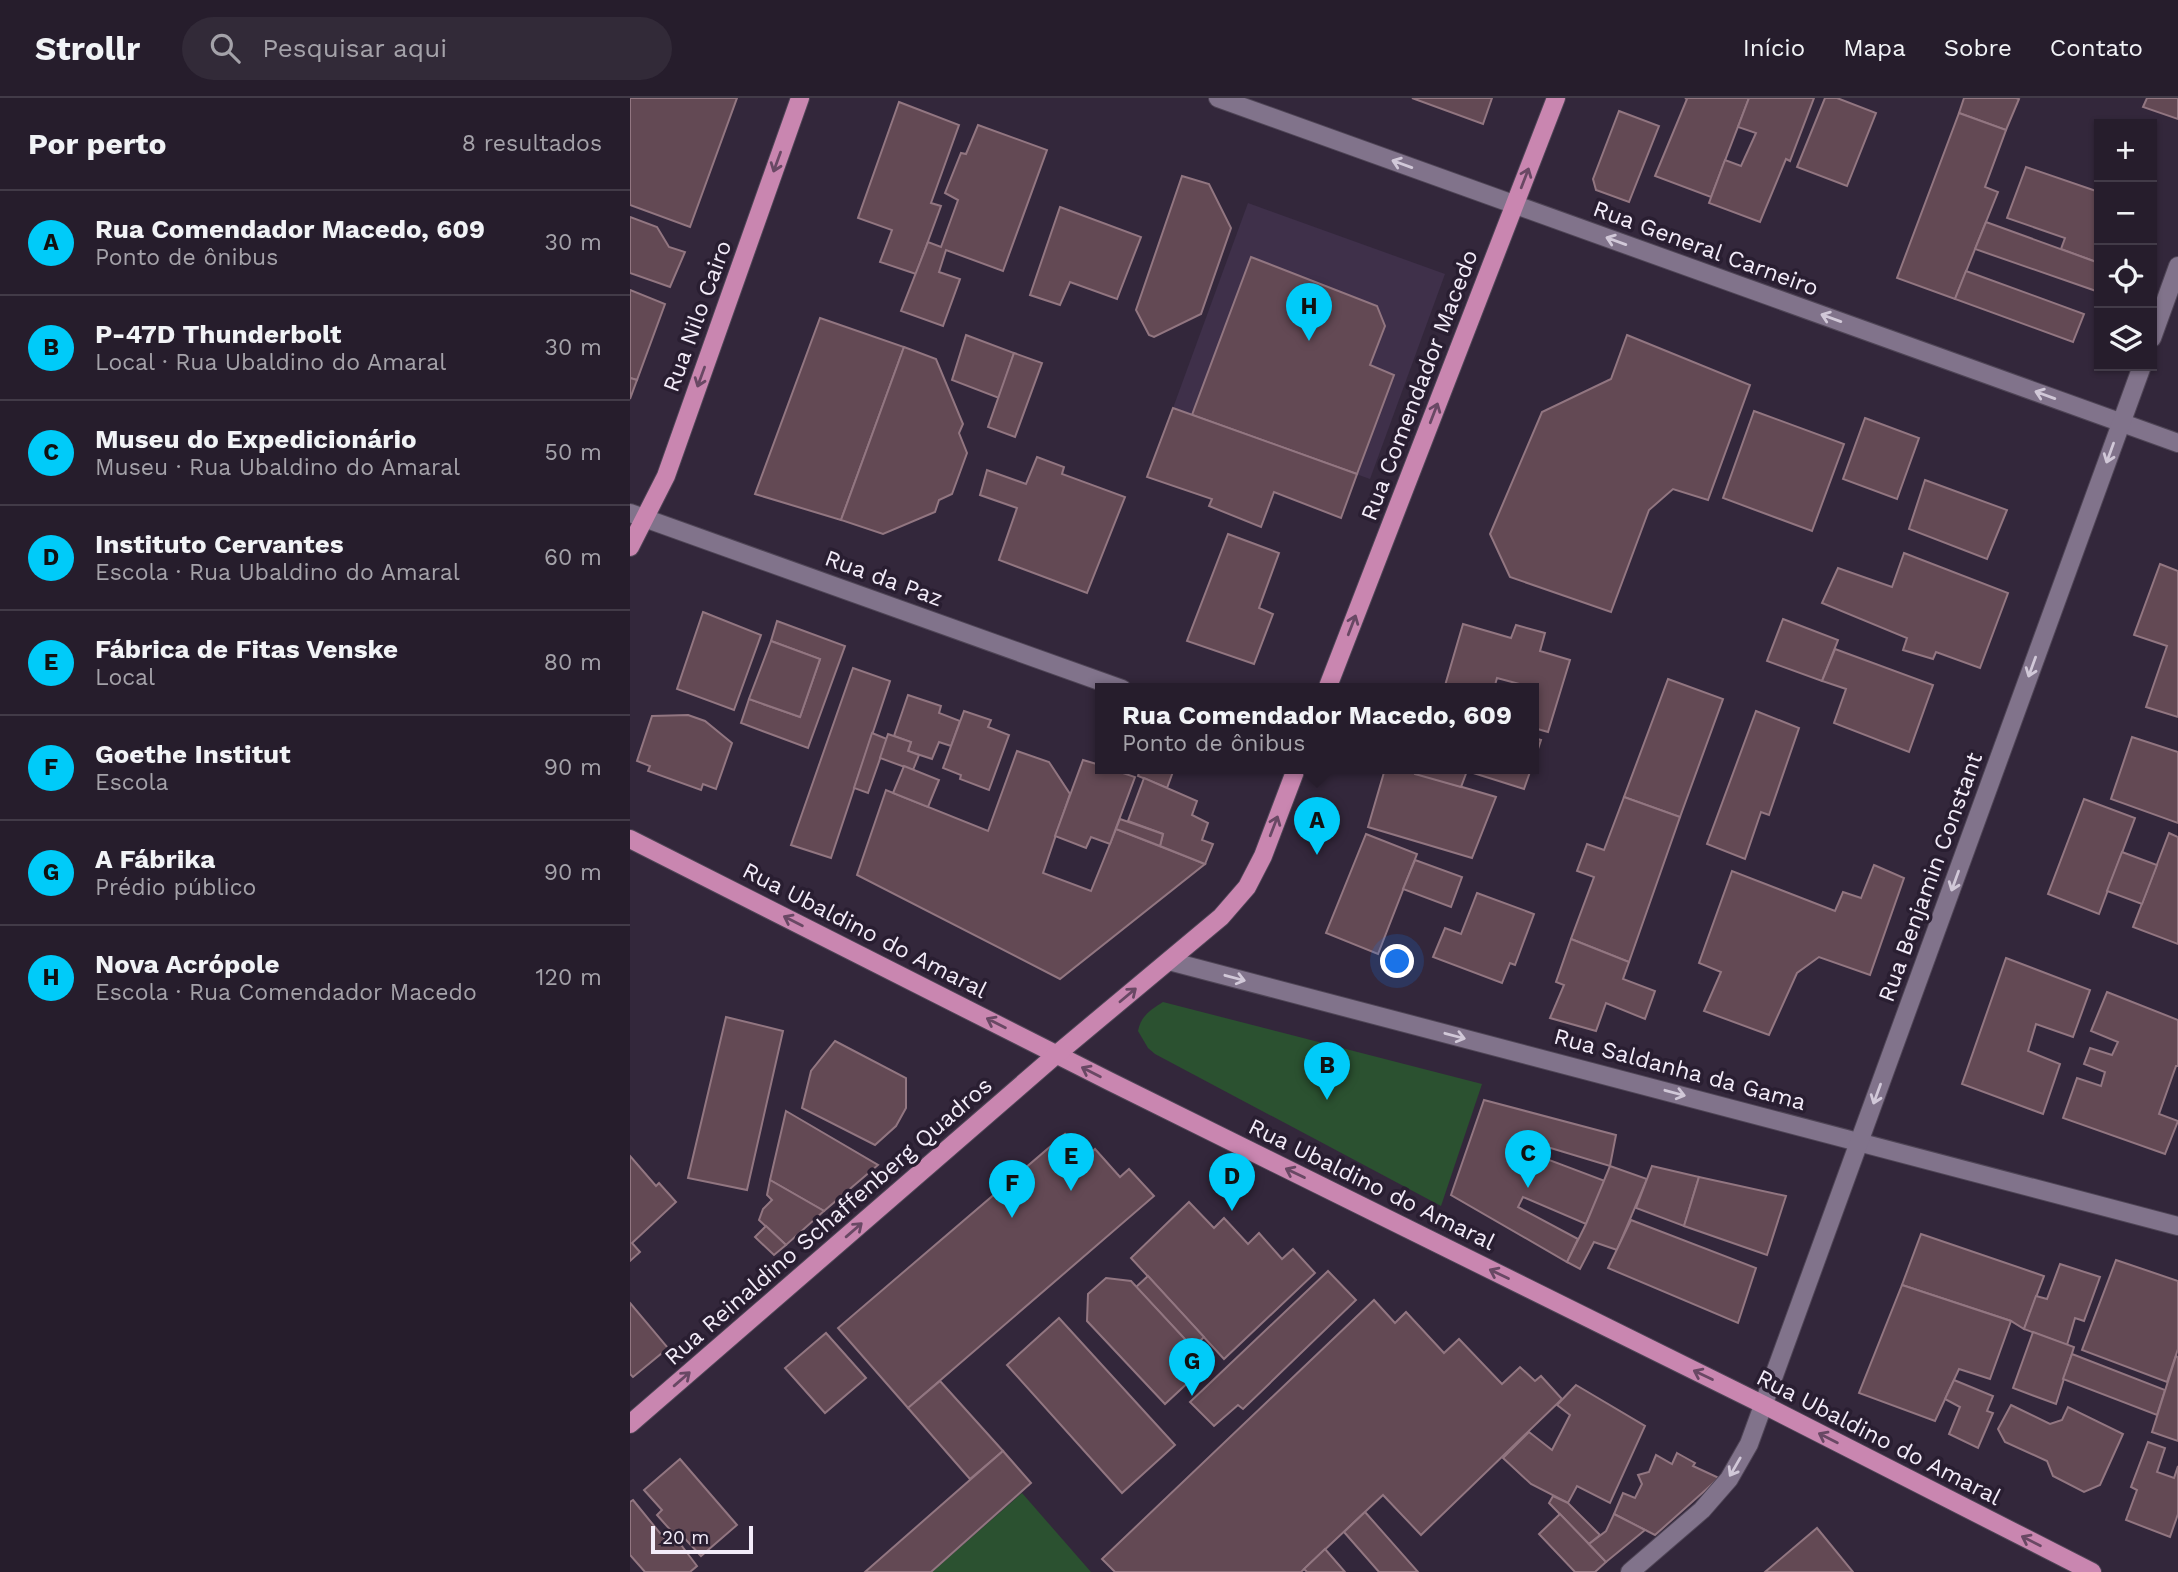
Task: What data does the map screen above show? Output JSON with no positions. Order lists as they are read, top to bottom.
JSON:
{
  "streets": {
    "main road": [
      "Rua Nilo Cairo",
      "Rua Comendador Macedo",
      "Rua Ubaldino do Amaral",
      "Rua Reinaldino Schaffenberg Quadros"
    ],
    "street": [
      "Rua General Carneiro",
      "Rua da Paz",
      "Rua Benjamin Constant",
      "Rua Saldanha da Gama"
    ]
  },
  "crossings": [
    ["Rua General Carneiro", "Rua Comendador Macedo"],
    ["Rua General Carneiro", "Rua Benjamin Constant"],
    ["Rua Nilo Cairo", "Rua da Paz"],
    ["Rua Benjamin Constant", "Rua Ubaldino do Amaral"],
    ["Rua Benjamin Constant", "Rua Saldanha da Gama"],
    ["Rua Ubaldino do Amaral", "Rua Reinaldino Schaffenberg Quadros"]
  ],
  "one_way": [
    "Rua General Carneiro",
    "Rua Nilo Cairo",
    "Rua Comendador Macedo",
    "Rua Benjamin Constant",
    "Rua Ubaldino do Amaral",
    "Rua Saldanha da Gama",
    "Rua Reinaldino Schaffenberg Quadros"
  ],
  "scale_bar": "20 m",
  "page": {
    "header": "Strollr",
    "search": "Pesquisar aqui",
    "nav": [
      "Início",
      "Mapa",
      "Sobre",
      "Contato"
    ],
    "heading": ["Por perto", "8 resultados"],
    "map_buttons": ["+", "−"],
    "list": [
      {
        "mark": "A",
        "name": "Rua Comendador Macedo, 609",
        "note": "Ponto de ônibus",
        "value": "30 m"
      },
      {
        "mark": "B",
        "name": "P-47D Thunderbolt",
        "note": "Local · Rua Ubaldino do Amaral",
        "value": "30 m"
      },
      {
        "mark": "C",
        "name": "Museu do Expedicionário",
        "note": "Museu · Rua Ubaldino do Amaral",
        "value": "50 m"
      },
      {
        "mark": "D",
        "name": "Instituto Cervantes",
        "note": "Escola · Rua Ubaldino do Amaral",
        "value": "60 m"
      },
      {
        "mark": "E",
        "name": "Fábrica de Fitas Venske",
        "note": "Local",
        "value": "80 m"
      },
      {
        "mark": "F",
        "name": "Goethe Institut",
        "note": "Escola",
        "value": "90 m"
      },
      {
        "mark": "G",
        "name": "A Fábrika",
        "note": "Prédio público",
        "value": "90 m"
      },
      {
        "mark": "H",
        "name": "Nova Acrópole",
        "note": "Escola · Rua Comendador Macedo",
        "value": "120 m"
      }
    ],
    "pins": [
      "H",
      "A",
      "B",
      "C",
      "E",
      "D",
      "F",
      "G"
    ],
    "popup": ["Rua Comendador Macedo, 609", "Ponto de ônibus"],
    "scale": "20 m"
  }
}
